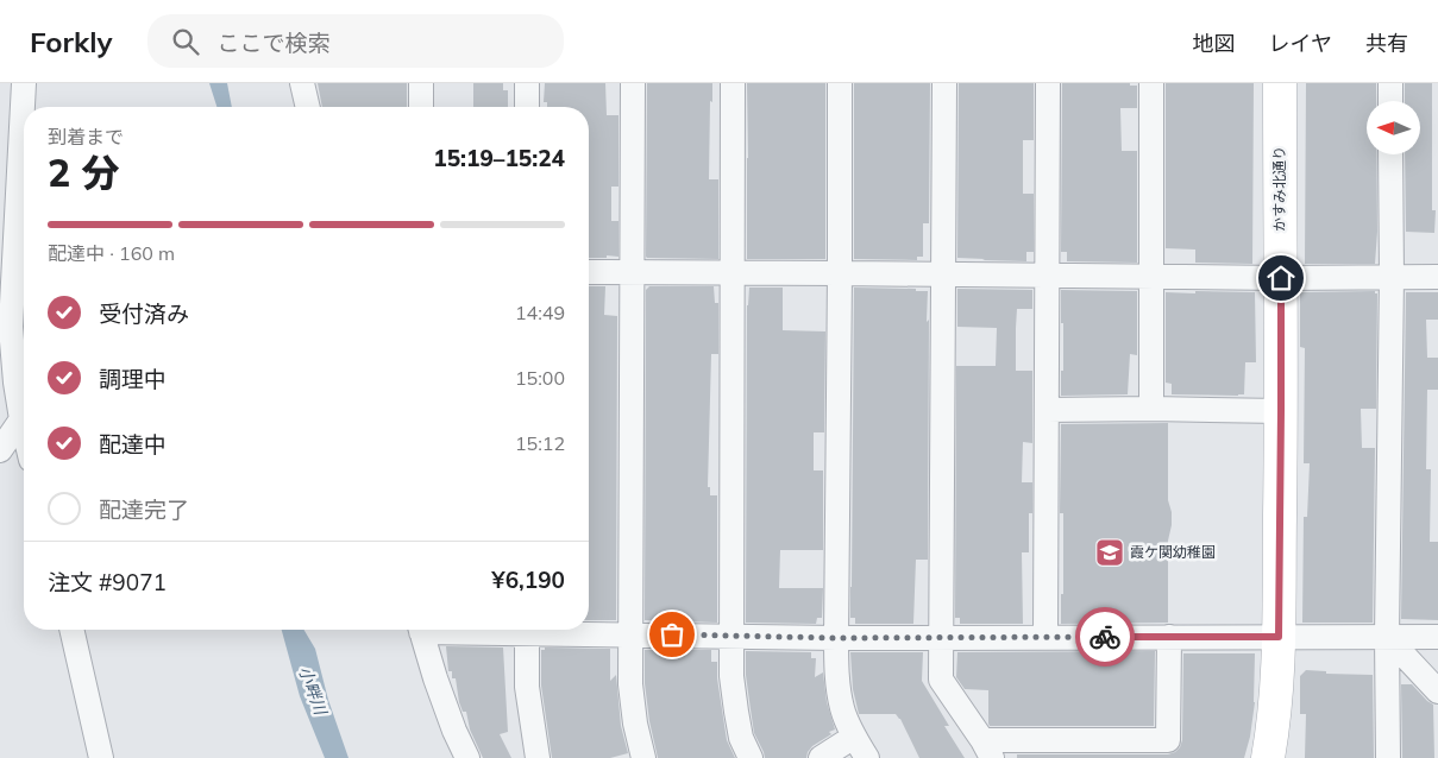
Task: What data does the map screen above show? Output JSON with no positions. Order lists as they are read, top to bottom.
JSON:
{
  "streets": {
    "street": ["かすみ北通り"]
  },
  "water": ["小畔川"],
  "places": {
    "school or university": ["霞ケ関幼稚園"]
  },
  "north": "left",
  "page": {
    "header": "Forkly",
    "search": "ここで検索",
    "nav": ["地図", "レイヤ", "共有"],
    "heading": ["2 分", "到着まで", "15:19–15:24"],
    "panel": ["注文 #9071", "¥6,190"],
    "bar": "配達中 · 160 m",
    "list": [
      ["受付済み", "14:49"],
      ["調理中", "15:00"],
      ["配達中", "15:12"],
      "配達完了"
    ]
  }
}
